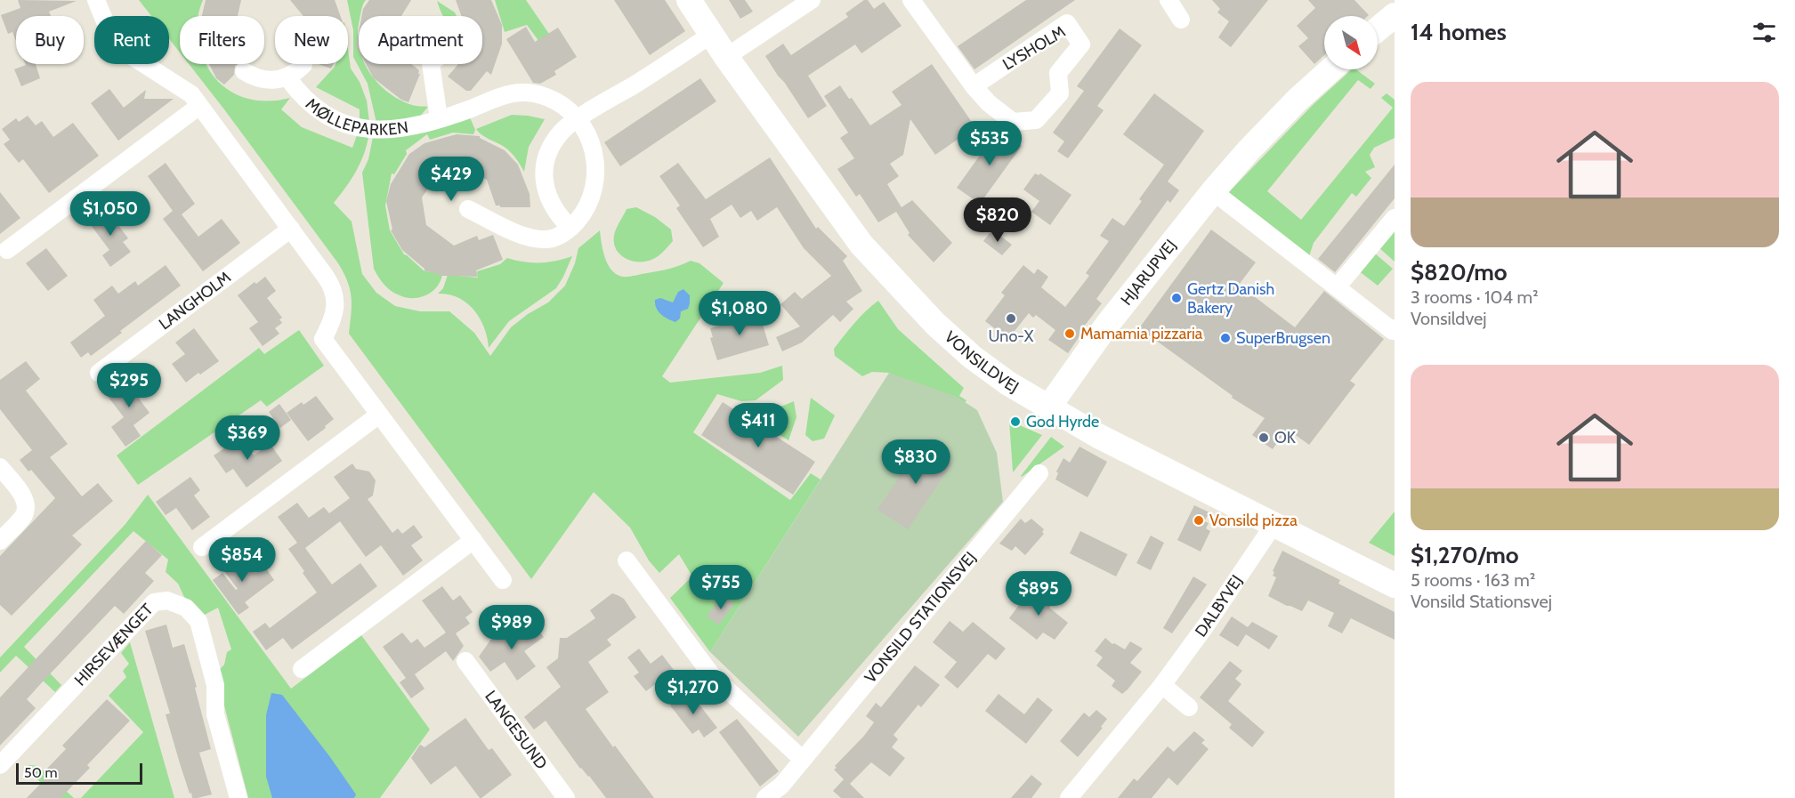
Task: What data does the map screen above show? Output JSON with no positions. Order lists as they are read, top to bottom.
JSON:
{
  "streets": {
    "main road": ["HJARUPVEJ", "VONSILDVEJ"],
    "street": [
      "LYSHOLM",
      "MØLLEPARKEN",
      "LANGHOLM",
      "DALBYVEJ",
      "VONSILD STATIONSVEJ",
      "HIRSEVÆNGET",
      "LANGESUND"
    ]
  },
  "crossings": [
    ["HJARUPVEJ", "VONSILDVEJ"],
    ["VONSILDVEJ", "DALBYVEJ"]
  ],
  "places": [
    "Gertz Danish Bakery",
    "Uno-X",
    "Mamamia pizzaria",
    "SuperBrugsen",
    "God Hyrde",
    "OK",
    "Vonsild pizza"
  ],
  "scale_bar": "50 m",
  "north": "bottom right",
  "page": {
    "heading": "14 homes",
    "chip": [
      "Buy",
      "Rent",
      "Filters",
      "New",
      "Apartment"
    ],
    "list": [
      {
        "name": "$820/mo",
        "note": "3 rooms · 104 m² · Vonsildvej"
      },
      {
        "name": "$1,270/mo",
        "note": "5 rooms · 163 m² · Vonsild Stationsvej"
      }
    ],
    "price": [
      "$535",
      "$429",
      "$1,050",
      "$820",
      "$1,080",
      "$295",
      "$411",
      "$369",
      "$830",
      "$854",
      "$755",
      "$895",
      "$989",
      "$1,270"
    ],
    "scale": "50 m"
  }
}
